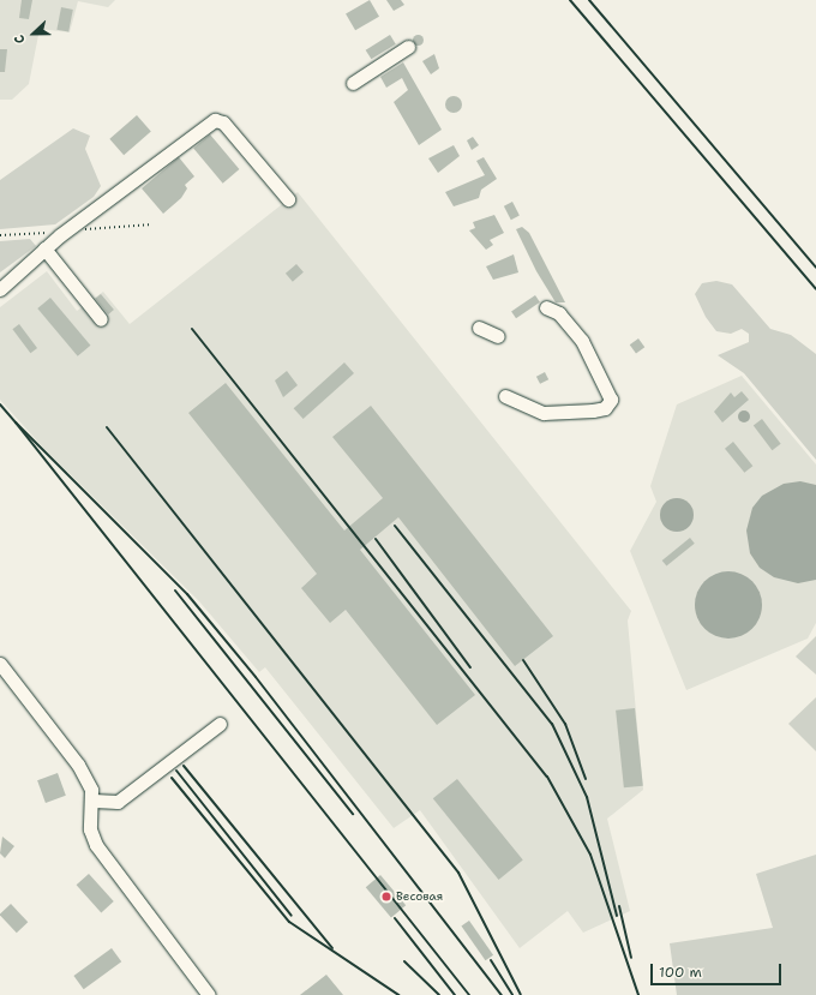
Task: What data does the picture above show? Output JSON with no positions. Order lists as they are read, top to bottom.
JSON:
{
  "places": ["Весовая"],
  "scale_bar": "100 m",
  "north": "left"
}
